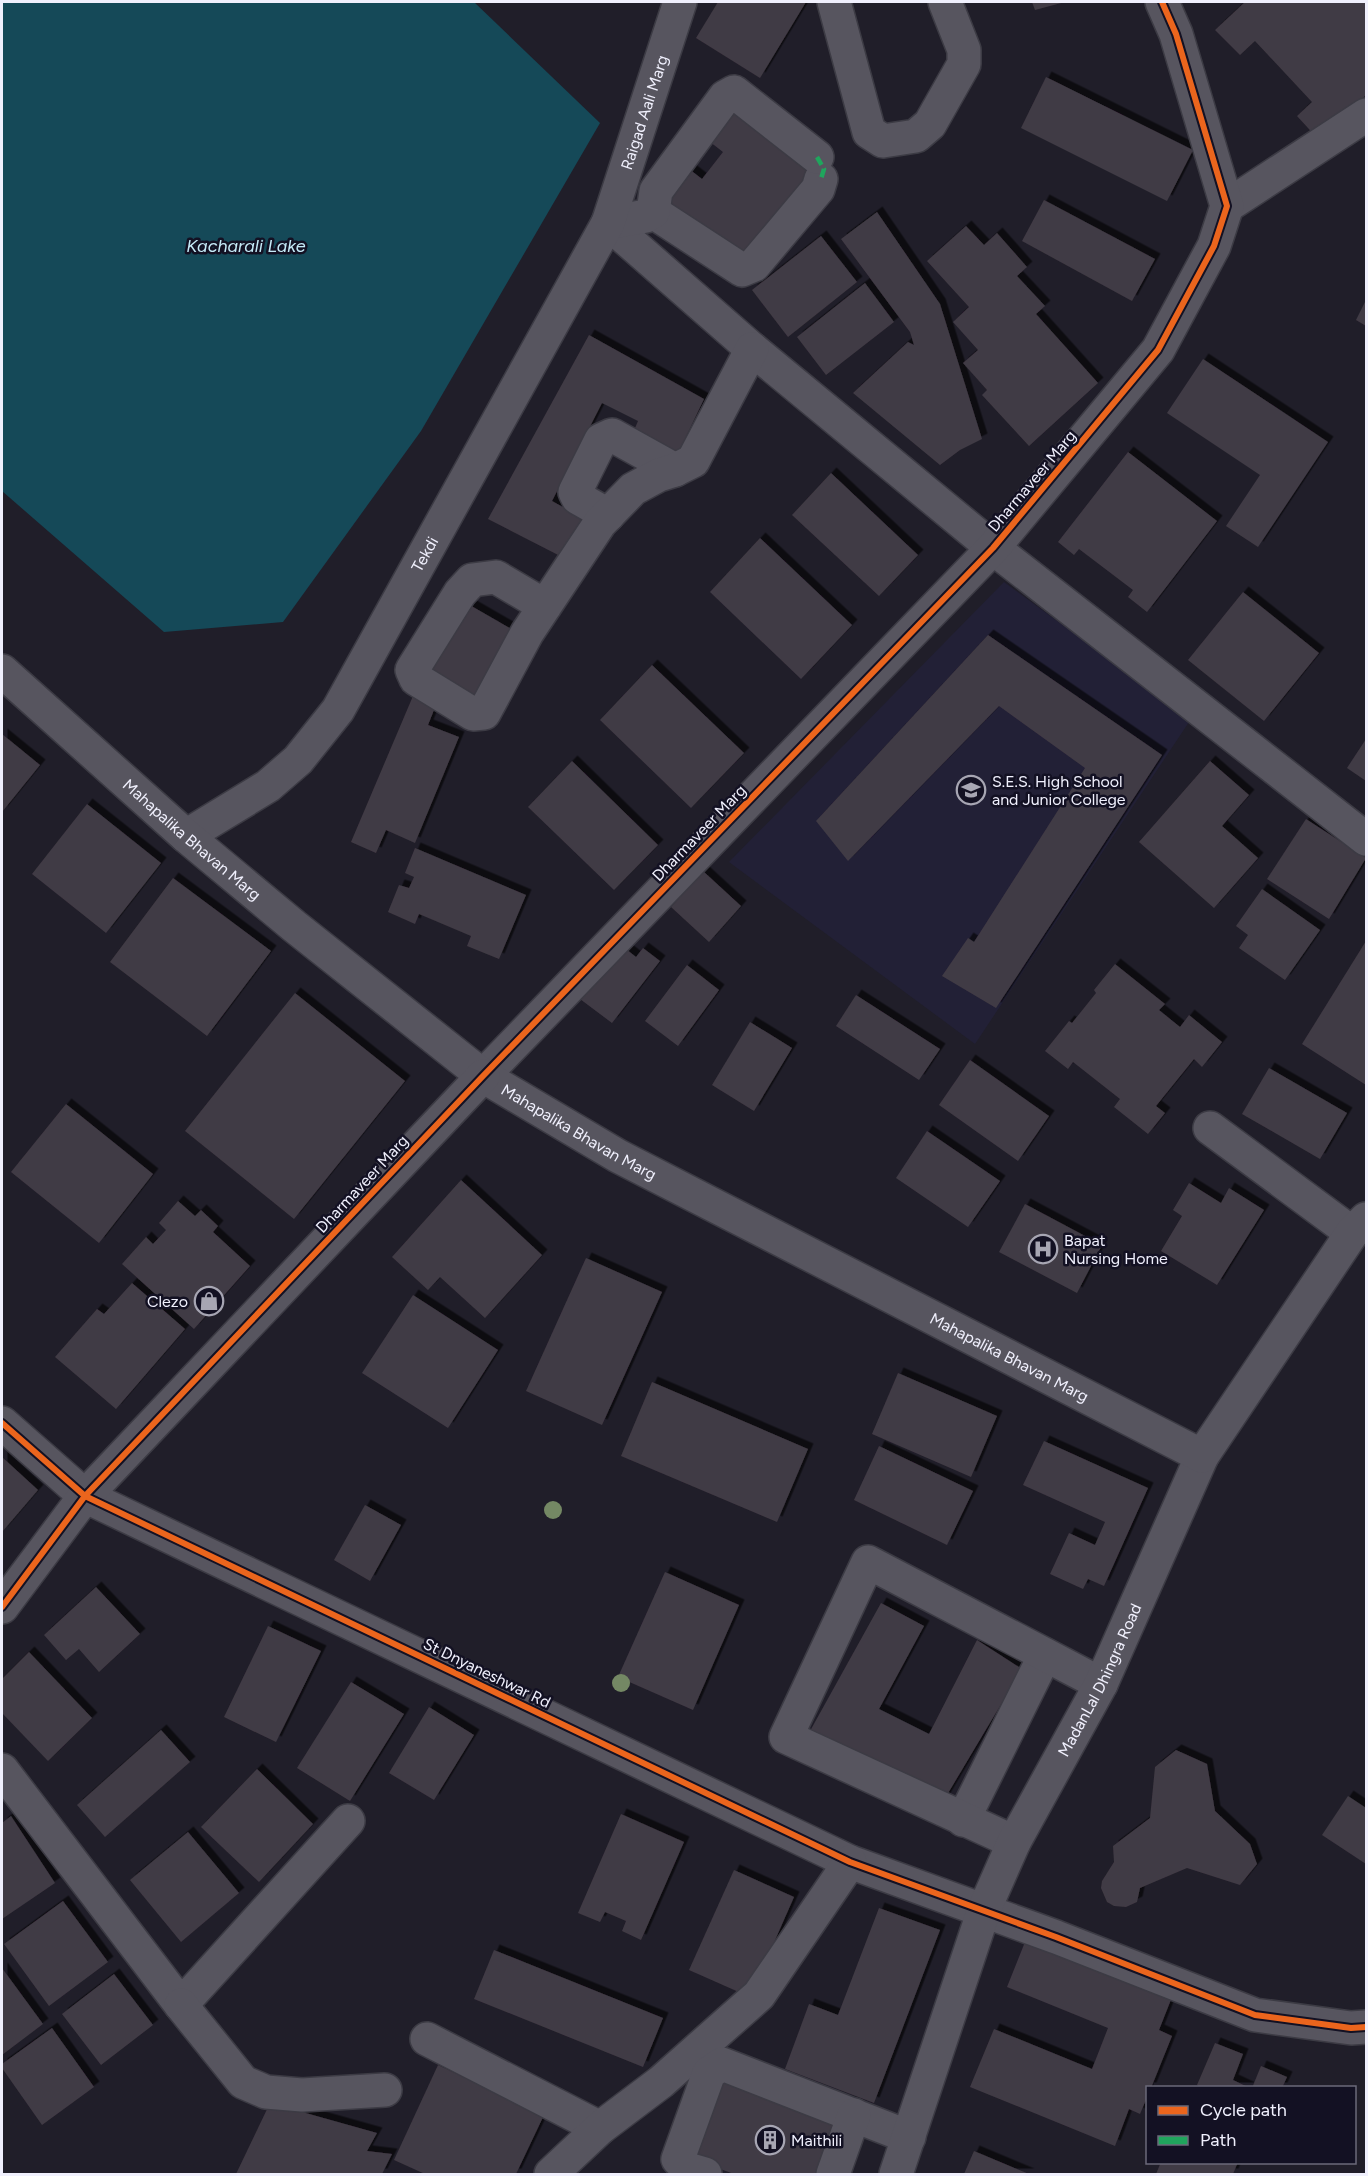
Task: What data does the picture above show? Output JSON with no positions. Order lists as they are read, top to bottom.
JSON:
{
  "streets": {
    "street": [
      "Raigad Aali Marg",
      "Dharmaveer Marg",
      "Tekdi",
      "Mahapalika Bhavan Marg",
      "St Dnyaneshwar Rd",
      "MadanLal Dhingra Road"
    ]
  },
  "crossings": [
    ["Raigad Aali Marg", "Tekdi"],
    ["Dharmaveer Marg", "Mahapalika Bhavan Marg"],
    ["Dharmaveer Marg", "St Dnyaneshwar Rd"],
    ["Tekdi", "Mahapalika Bhavan Marg"],
    ["Mahapalika Bhavan Marg", "MadanLal Dhingra Road"],
    ["St Dnyaneshwar Rd", "MadanLal Dhingra Road"]
  ],
  "water": ["Kacharali Lake"],
  "places": {
    "school or university": ["S.E.S. High School and Junior College"],
    "hospital": ["Bapat Nursing Home"],
    "shop": ["Clezo"],
    "building": ["Maithili"]
  },
  "legend": ["Cycle path", "Path"]
}
